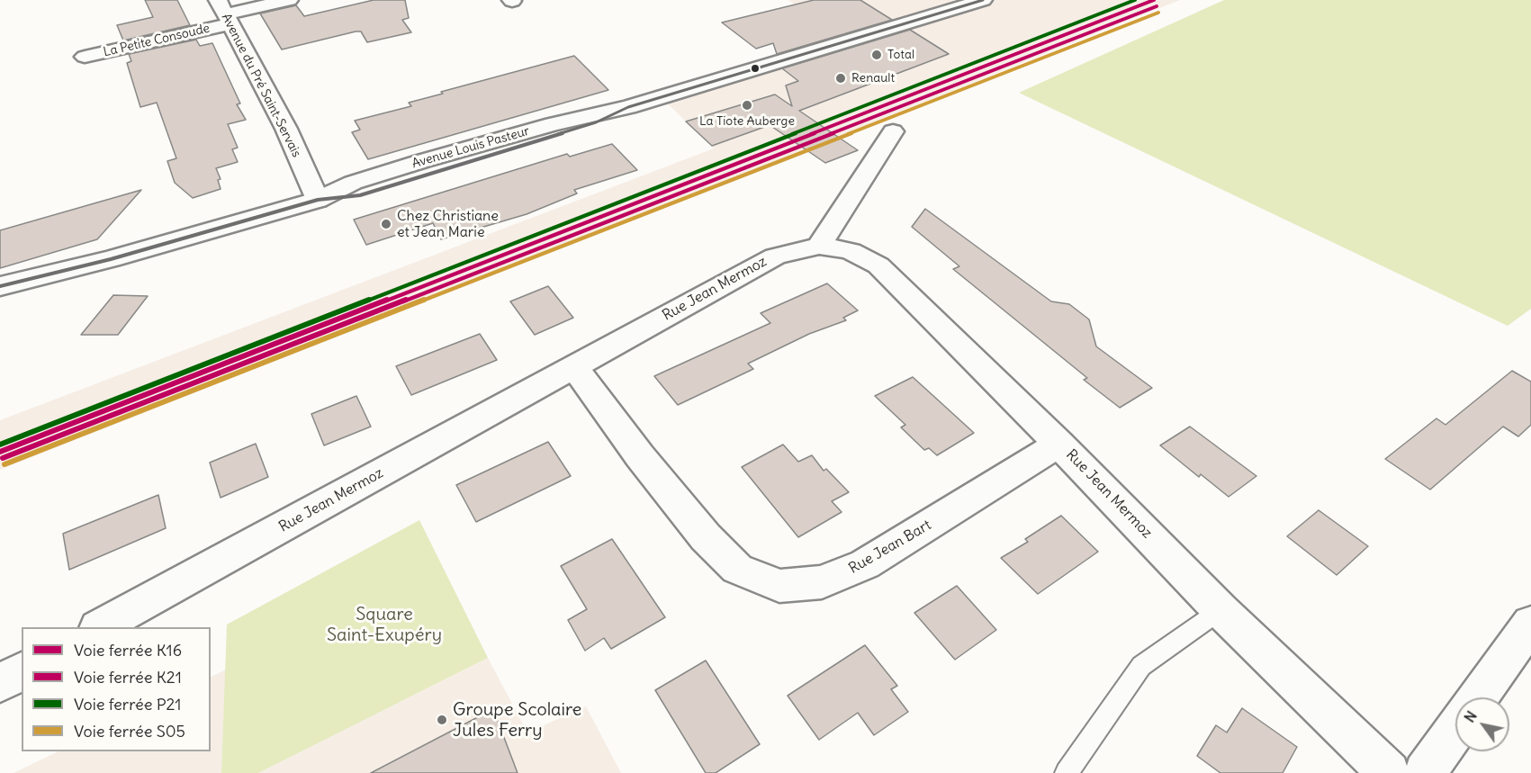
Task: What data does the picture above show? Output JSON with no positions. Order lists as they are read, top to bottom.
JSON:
{
  "streets": {
    "street": [
      "La Petite Consoude",
      "Avenue du Pré Saint-Servais",
      "Avenue Louis Pasteur",
      "Rue Jean Mermoz",
      "Rue Jean Bart"
    ]
  },
  "crossings": [
    ["La Petite Consoude", "Avenue du Pré Saint-Servais"],
    ["Avenue du Pré Saint-Servais", "Avenue Louis Pasteur"],
    ["Rue Jean Mermoz", "Rue Jean Bart"]
  ],
  "parks": ["Square Saint-Exupéry"],
  "places": [
    "Total",
    "Renault",
    "La Tiote Auberge",
    "Chez Christiane et Jean Marie",
    "Groupe Scolaire Jules Ferry"
  ],
  "lines": [
    "rail line K16",
    "rail line P21",
    "rail line K21",
    "rail line S05"
  ],
  "legend": [
    "Voie ferrée K16",
    "Voie ferrée K21",
    "Voie ferrée P21",
    "Voie ferrée S05"
  ],
  "north": "top left"
}
